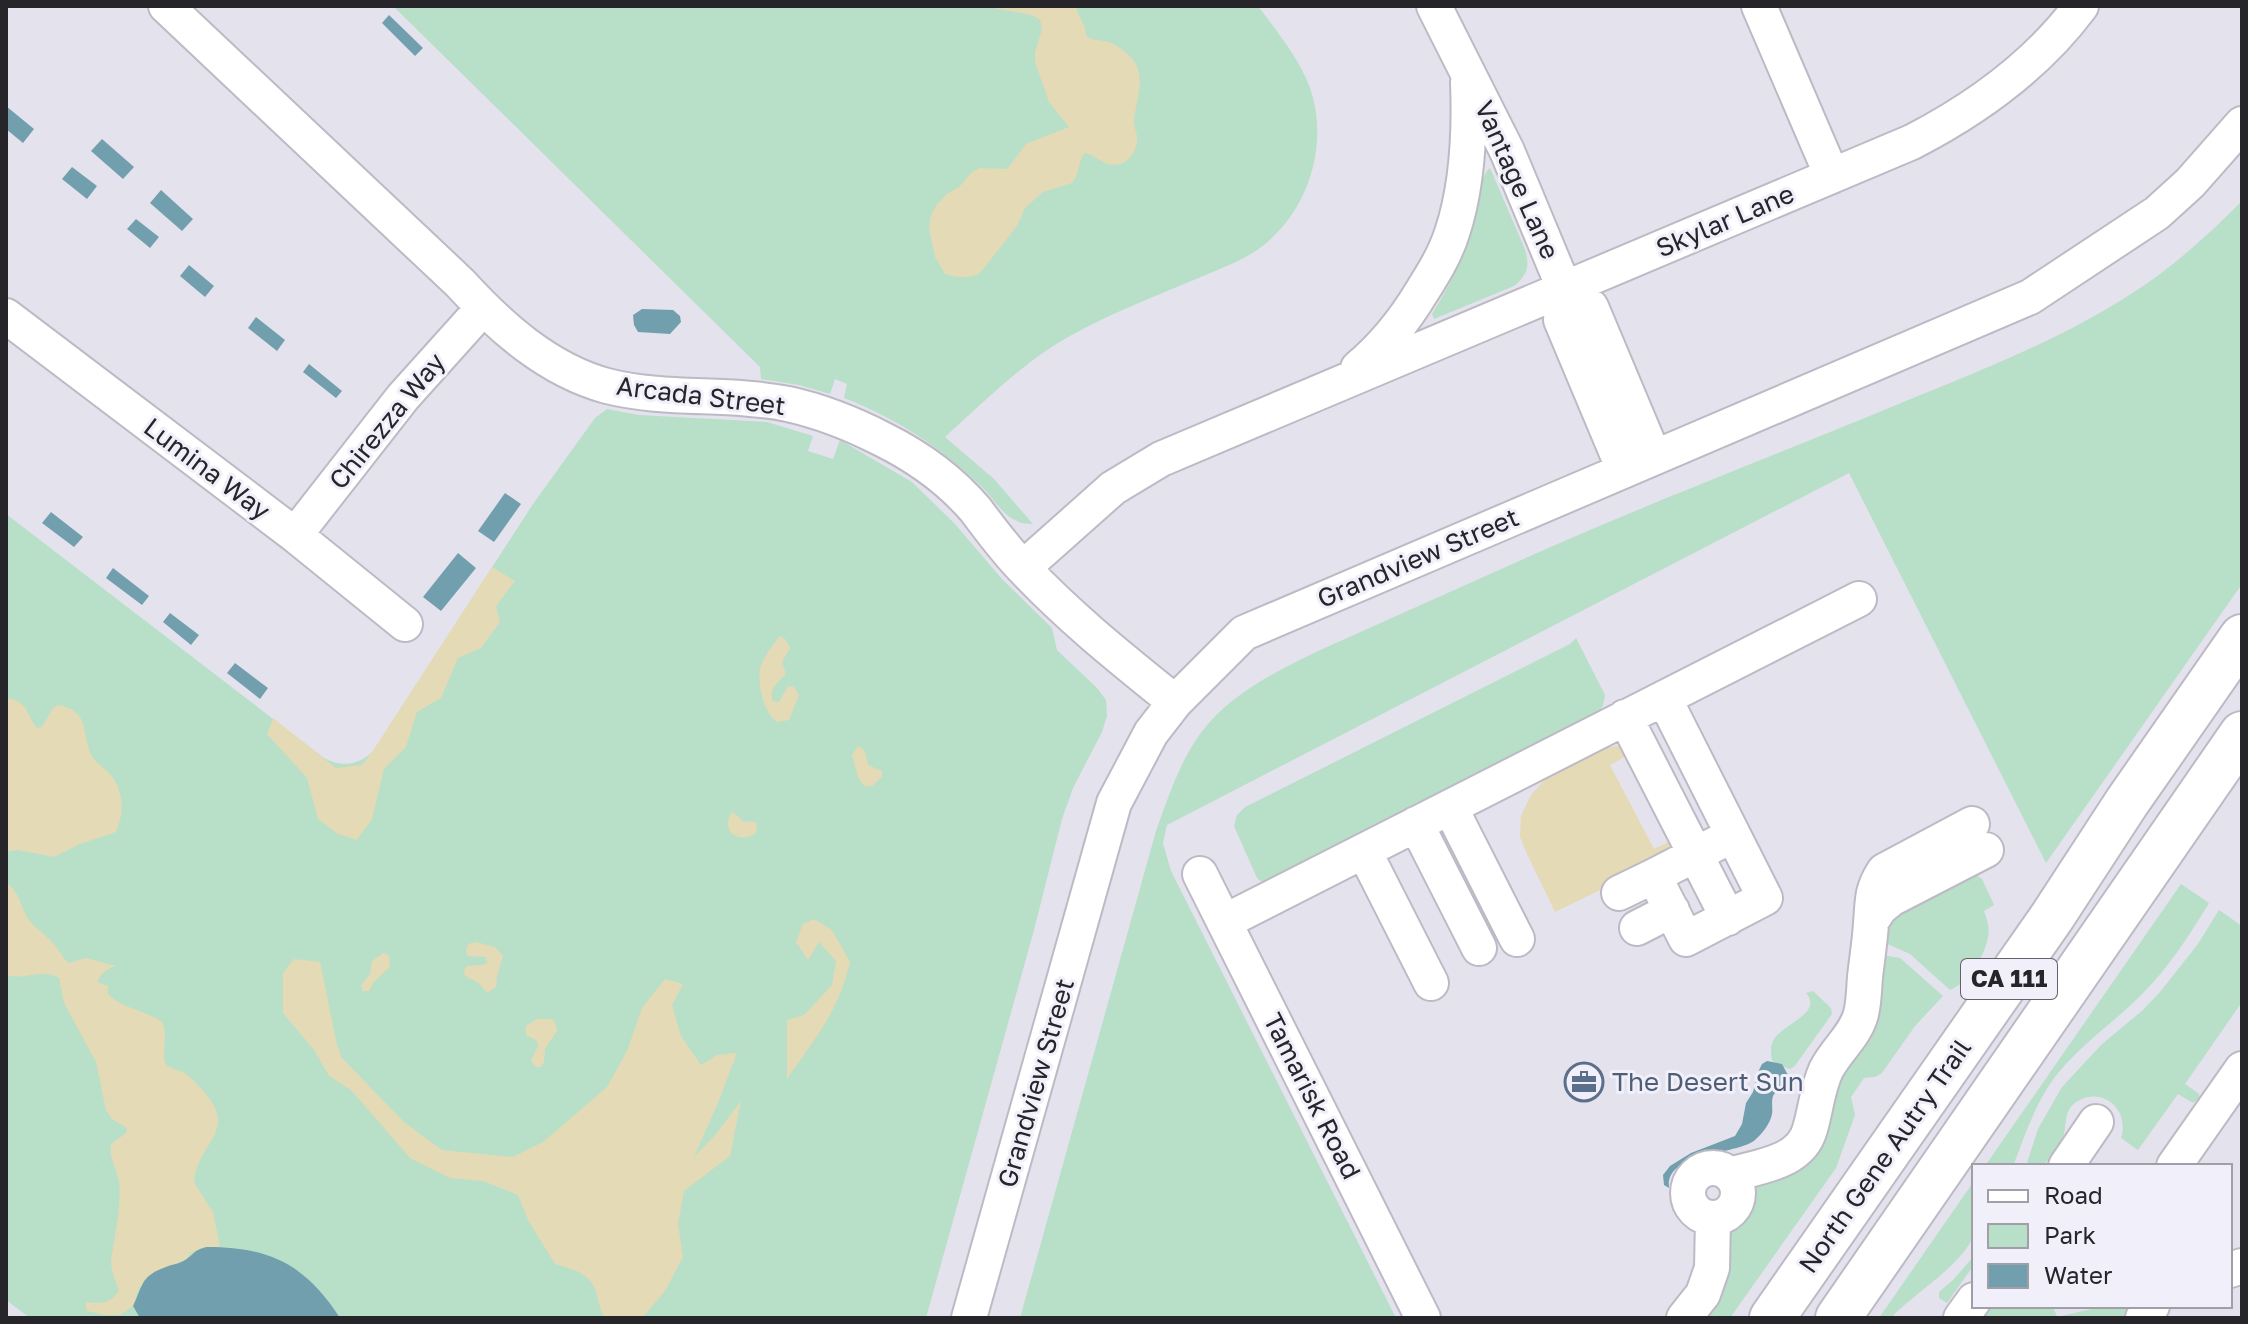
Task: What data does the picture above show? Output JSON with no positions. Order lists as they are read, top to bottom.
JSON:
{
  "streets": {
    "main road": ["CA 111", "North Gene Autry Trail"],
    "street": [
      "Vantage Lane",
      "Skylar Lane",
      "Arcada Street",
      "Chirezza Way",
      "Lumina Way",
      "Grandview Street",
      "Tamarisk Road"
    ]
  },
  "crossings": [
    ["Vantage Lane", "Skylar Lane"],
    ["Vantage Lane", "Grandview Street"],
    ["Skylar Lane", "Arcada Street"],
    ["Arcada Street", "Chirezza Way"],
    ["Arcada Street", "Grandview Street"],
    ["Chirezza Way", "Lumina Way"]
  ],
  "places": {
    "office": ["The Desert Sun"]
  },
  "legend": ["Road", "Park", "Water"]
}
